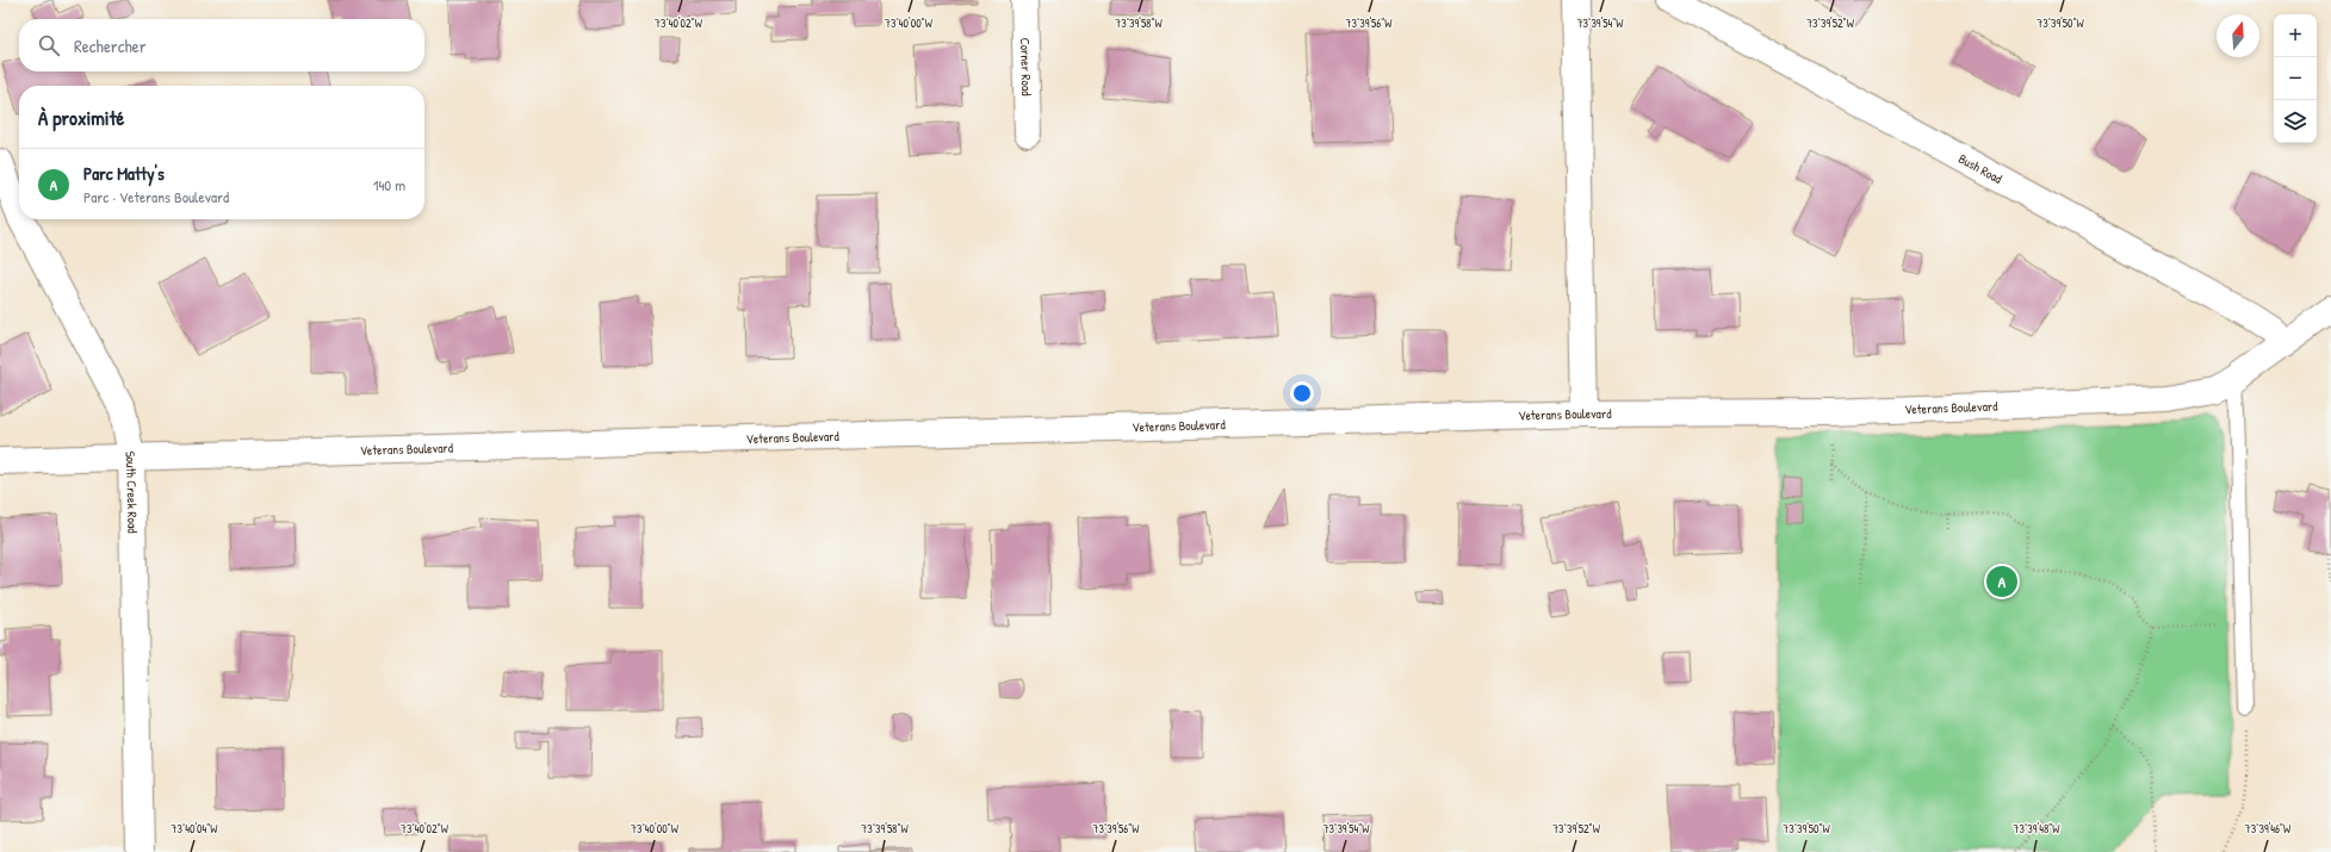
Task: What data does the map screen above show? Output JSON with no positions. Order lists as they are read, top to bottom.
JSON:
{
  "streets": {
    "street": [
      "Corner Road",
      "Bush Road",
      "Veterans Boulevard",
      "South Creek Road"
    ]
  },
  "crossings": [
    ["Bush Road", "Veterans Boulevard"],
    ["Veterans Boulevard", "South Creek Road"]
  ],
  "north": "top",
  "page": {
    "map_buttons": ["+", "−"],
    "search": "Rechercher",
    "heading": "À proximité",
    "list": [
      {
        "mark": "A",
        "name": "Parc Matty's",
        "note": "Parc · Veterans Boulevard",
        "value": "140 m"
      }
    ],
    "pins": "A"
  },
  "coordinates": [
    "73°40'02\"W",
    "73°40'00\"W",
    "73°39'58\"W",
    "73°39'56\"W",
    "73°39'54\"W",
    "73°39'52\"W",
    "73°39'50\"W",
    "73°40'04\"W",
    "73°39'48\"W",
    "73°39'46\"W"
  ]
}
